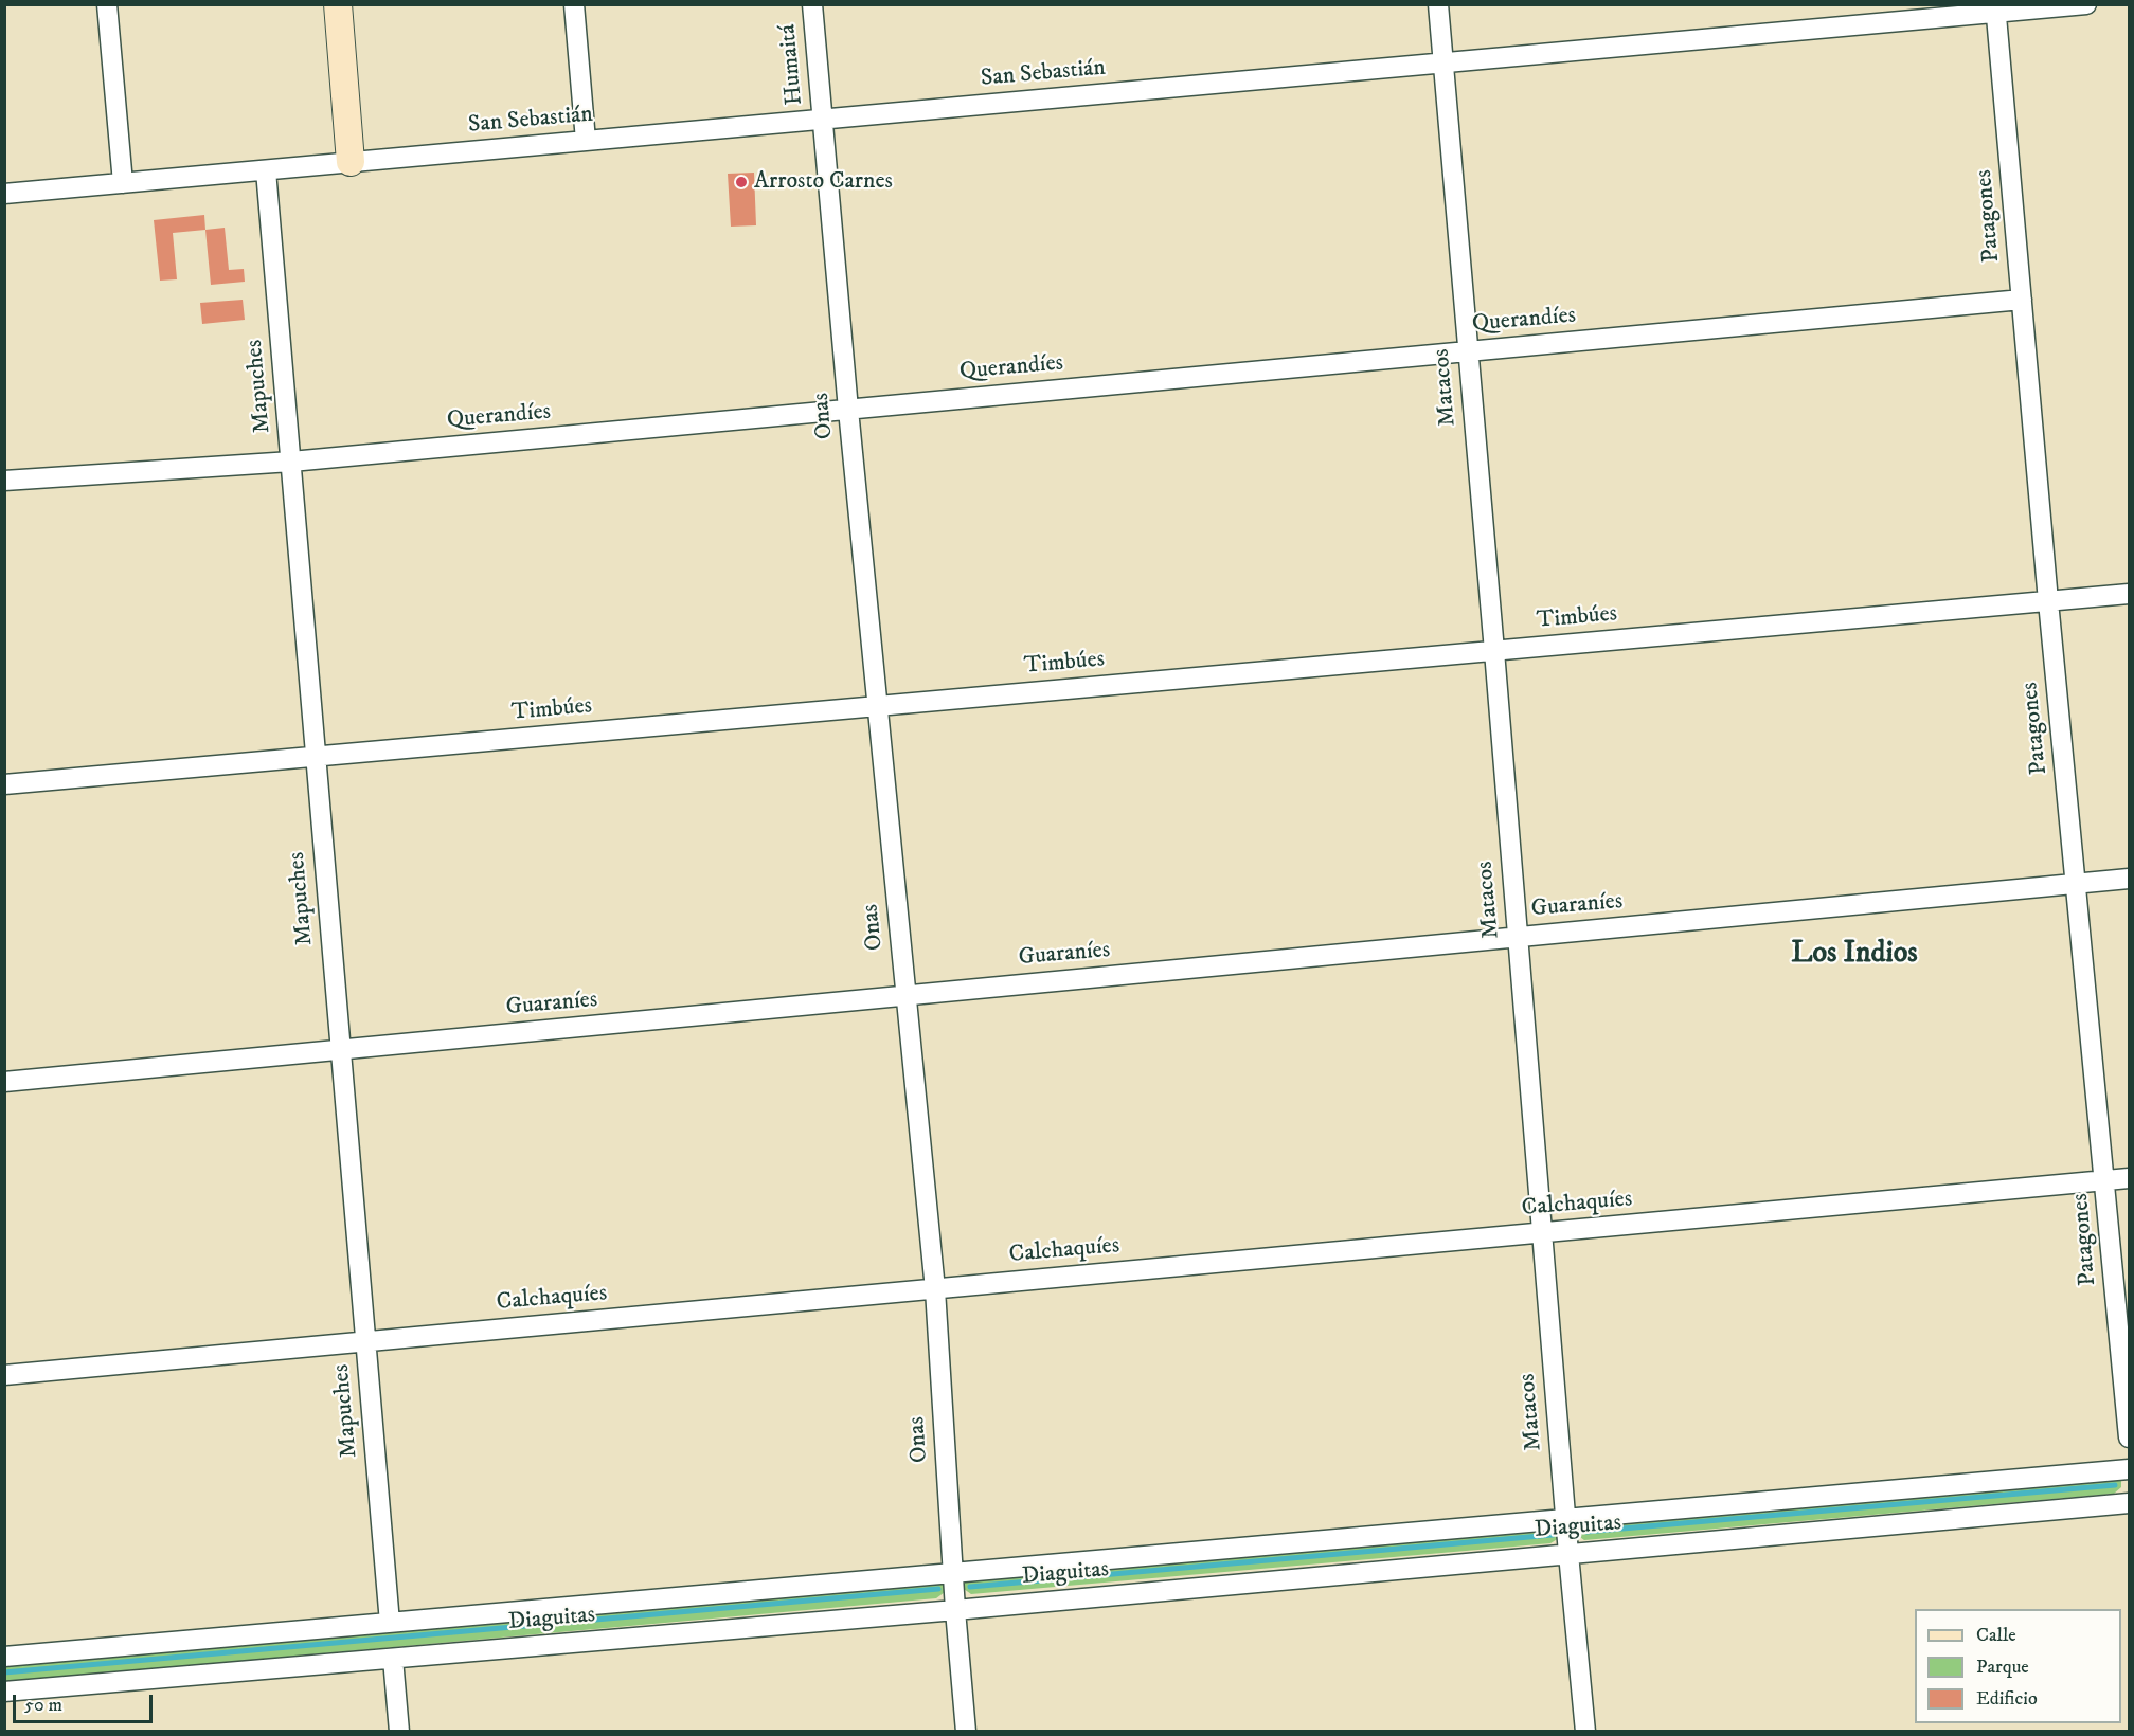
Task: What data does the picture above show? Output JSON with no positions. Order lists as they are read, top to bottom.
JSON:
{
  "streets": {
    "street": [
      "Humaitá",
      "San Sebastián",
      "Patagones",
      "Querandíes",
      "Mapuches",
      "Matacos",
      "Onas",
      "Timbúes",
      "Guaraníes",
      "Calchaquíes",
      "Diaguitas"
    ]
  },
  "crossings": [
    ["Humaitá", "San Sebastián"],
    ["Humaitá", "Onas"],
    ["San Sebastián", "Patagones"],
    ["San Sebastián", "Mapuches"],
    ["San Sebastián", "Matacos"],
    ["San Sebastián", "Onas"],
    ["Patagones", "Querandíes"],
    ["Patagones", "Timbúes"],
    ["Patagones", "Guaraníes"],
    ["Patagones", "Calchaquíes"],
    ["Querandíes", "Mapuches"],
    ["Querandíes", "Matacos"],
    ["Querandíes", "Onas"],
    ["Mapuches", "Timbúes"],
    ["Mapuches", "Guaraníes"],
    ["Mapuches", "Calchaquíes"],
    ["Mapuches", "Diaguitas"],
    ["Matacos", "Timbúes"],
    ["Matacos", "Guaraníes"],
    ["Matacos", "Calchaquíes"],
    ["Matacos", "Diaguitas"],
    ["Onas", "Timbúes"],
    ["Onas", "Guaraníes"],
    ["Onas", "Calchaquíes"],
    ["Onas", "Diaguitas"]
  ],
  "districts": ["Los Indios"],
  "places": ["Arrosto Carnes"],
  "legend": ["Calle", "Parque", "Edificio"],
  "scale_bar": "50 m"
}
